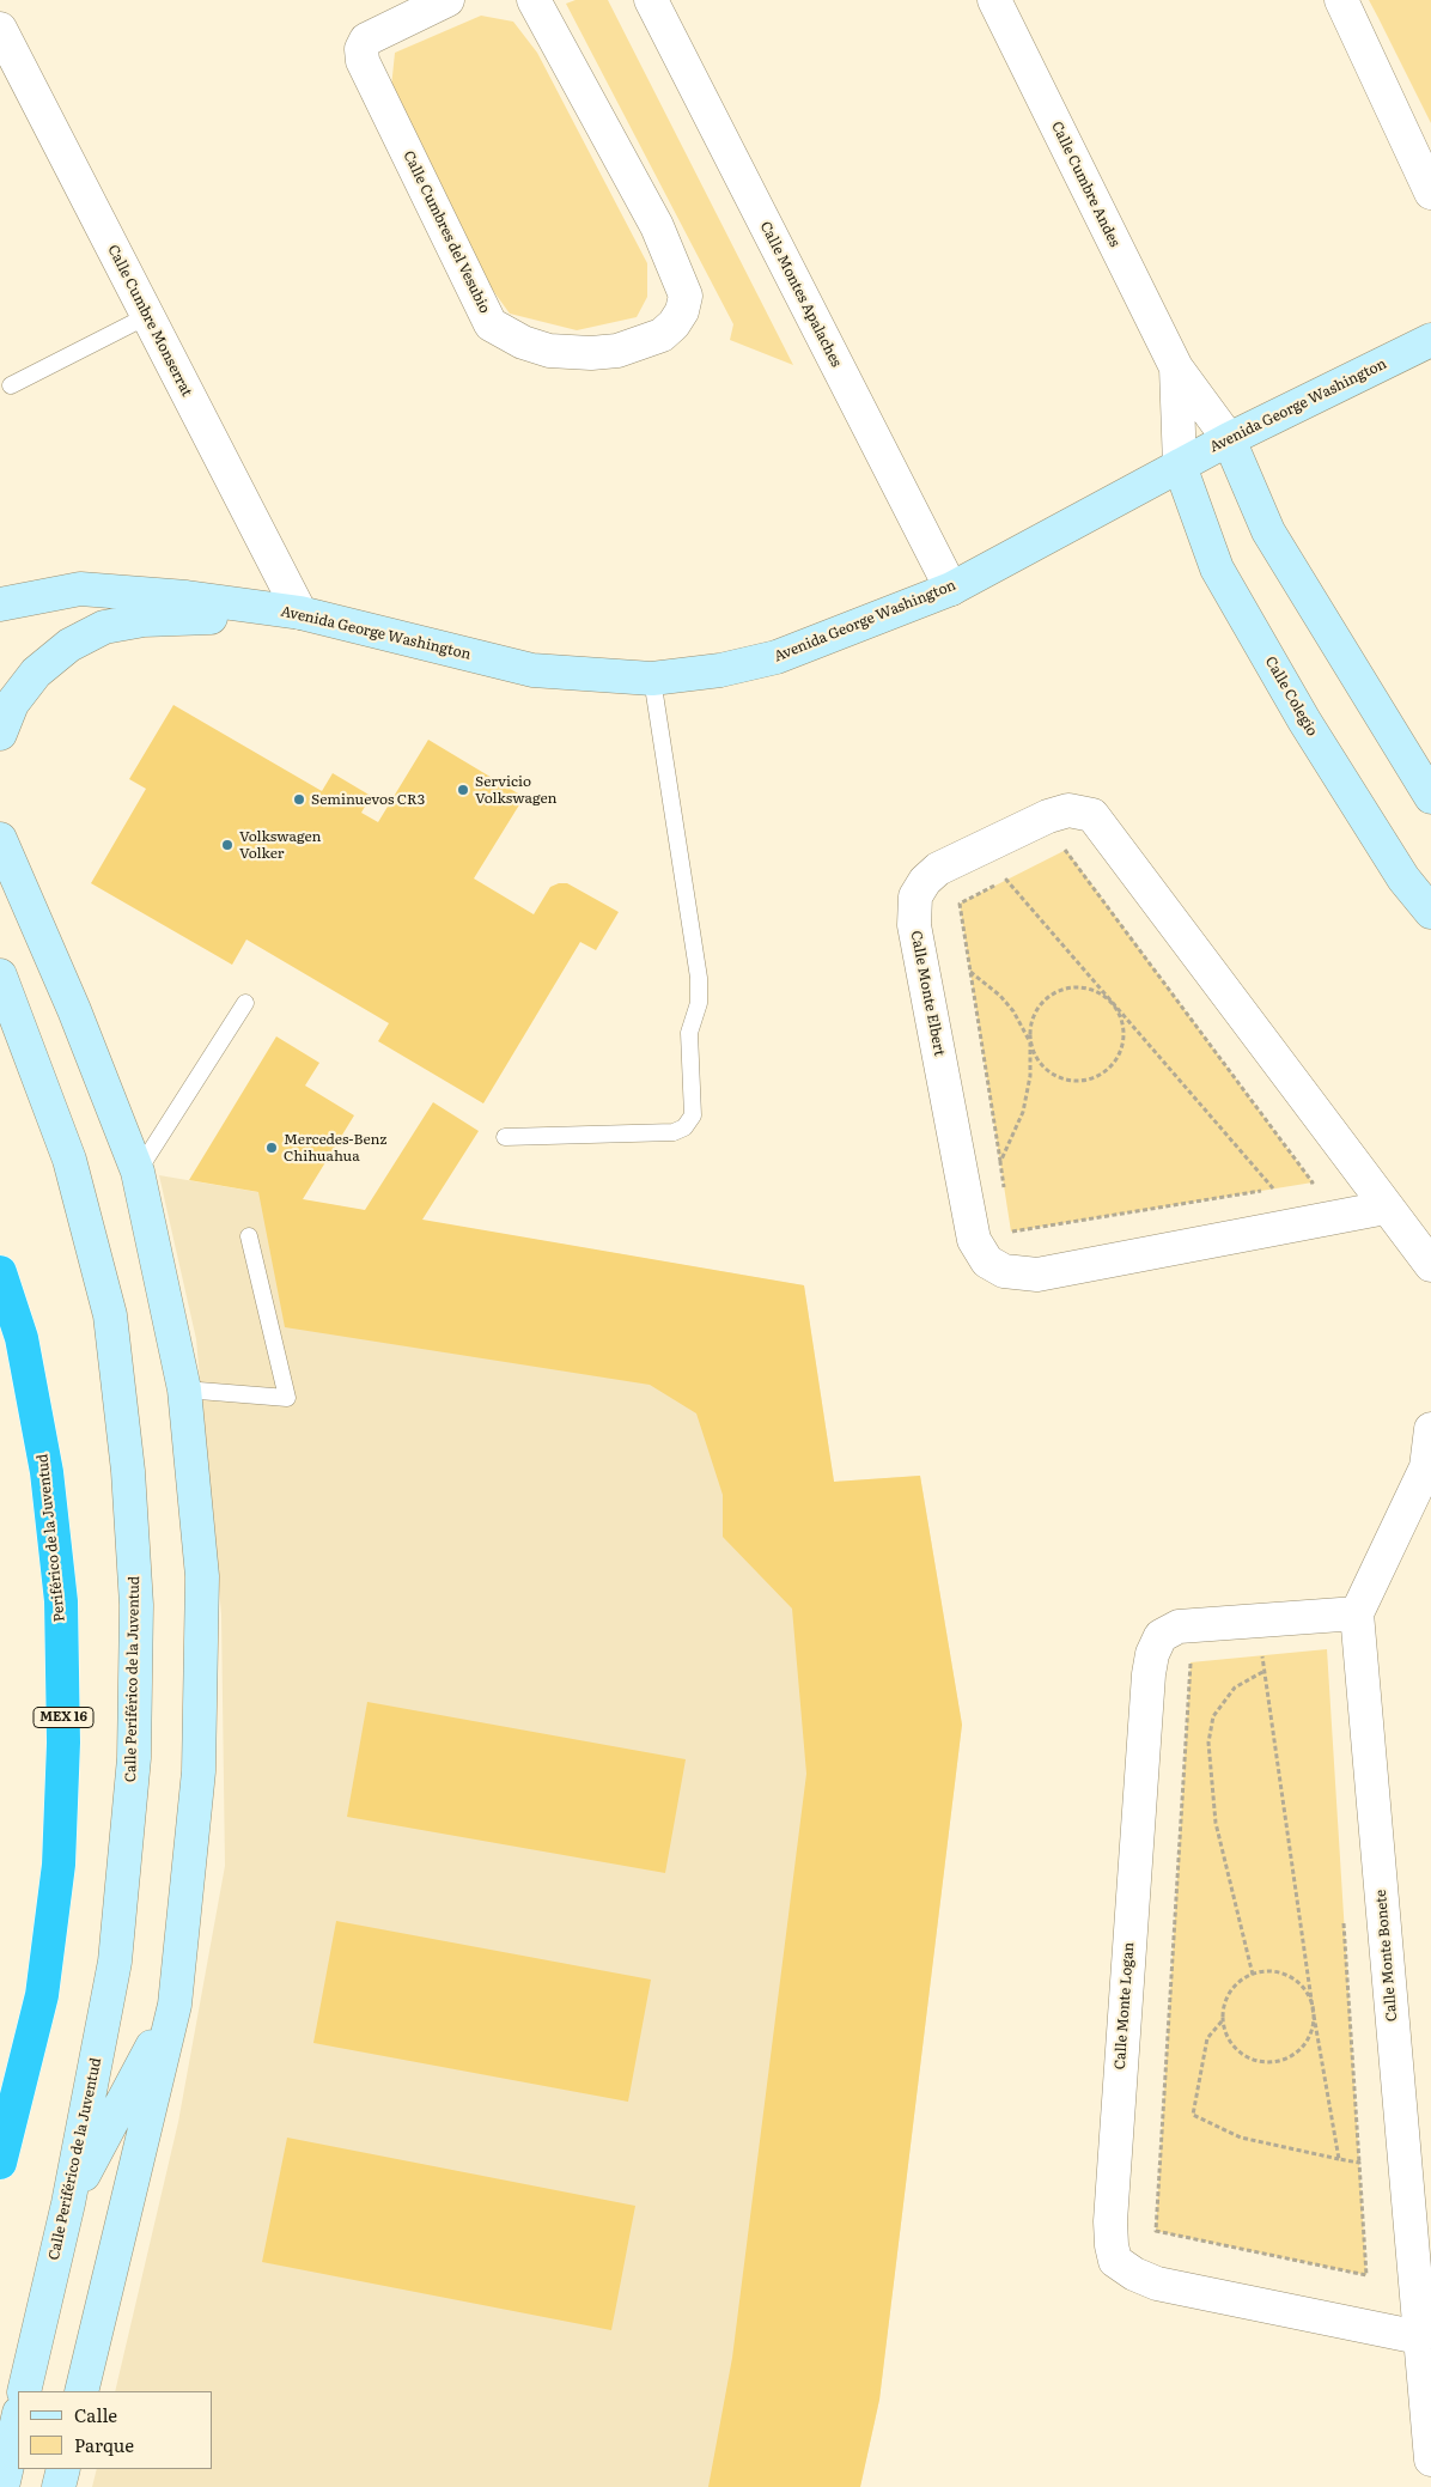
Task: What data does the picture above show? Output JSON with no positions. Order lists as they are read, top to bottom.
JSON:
{
  "streets": {
    "highway": ["Periférico de la Juventud", "MEX 16"],
    "main road": ["Avenida George Washington", "Calle Colegio", "Calle Periférico de la Juventud"],
    "street": [
      "Calle Cumbre Andes",
      "Calle Cumbres del Vesubio",
      "Calle Montes Apalaches",
      "Calle Cumbre Monserrat",
      "Calle Monte Elbert",
      "Calle Monte Bonete",
      "Calle Monte Logan"
    ]
  },
  "crossings": [
    ["Calle Cumbre Andes", "Avenida George Washington"],
    ["Calle Cumbre Andes", "Calle Colegio"],
    ["Calle Montes Apalaches", "Avenida George Washington"],
    ["Calle Cumbre Monserrat", "Avenida George Washington"],
    ["Avenida George Washington", "Calle Colegio"],
    ["Calle Monte Bonete", "Calle Monte Logan"]
  ],
  "places": [
    "Servicio Volkswagen",
    "Seminuevos CR3",
    "Volkswagen Volker",
    "Mercedes-Benz Chihuahua"
  ],
  "legend": ["Calle", "Parque"]
}
